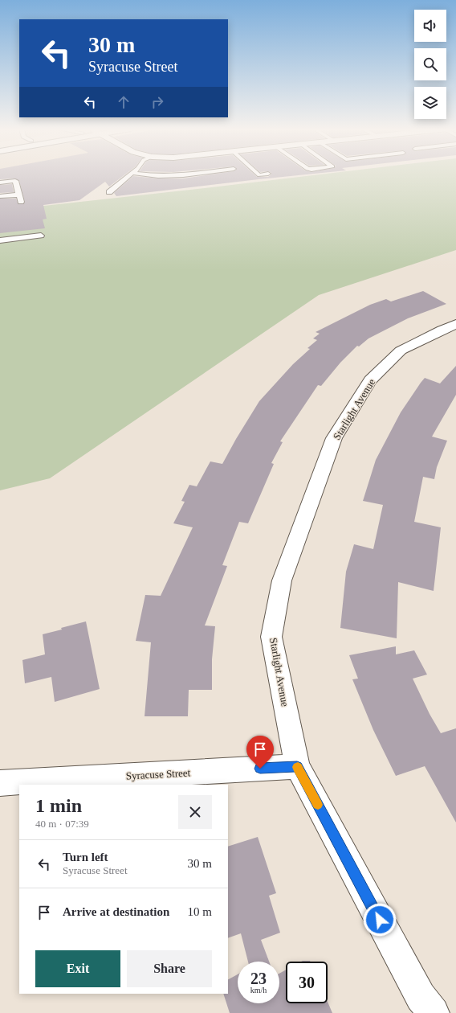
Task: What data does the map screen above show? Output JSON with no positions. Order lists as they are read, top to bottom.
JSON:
{
  "streets": {
    "street": ["Starlight Avenue", "Syracuse Street"]
  },
  "crossings": [
    ["Starlight Avenue", "Syracuse Street"]
  ],
  "page": {
    "turn": ["30 m", "Syracuse Street"],
    "heading": ["1 min", "40 m · 07:39"],
    "list": [
      {
        "name": "Turn left",
        "note": "Syracuse Street",
        "value": "30 m"
      },
      {
        "name": "Arrive at destination",
        "value": "10 m"
      }
    ],
    "buttons": ["Exit", "Share"],
    "speed": "23 km/h",
    "limit": "30"
  }
}
